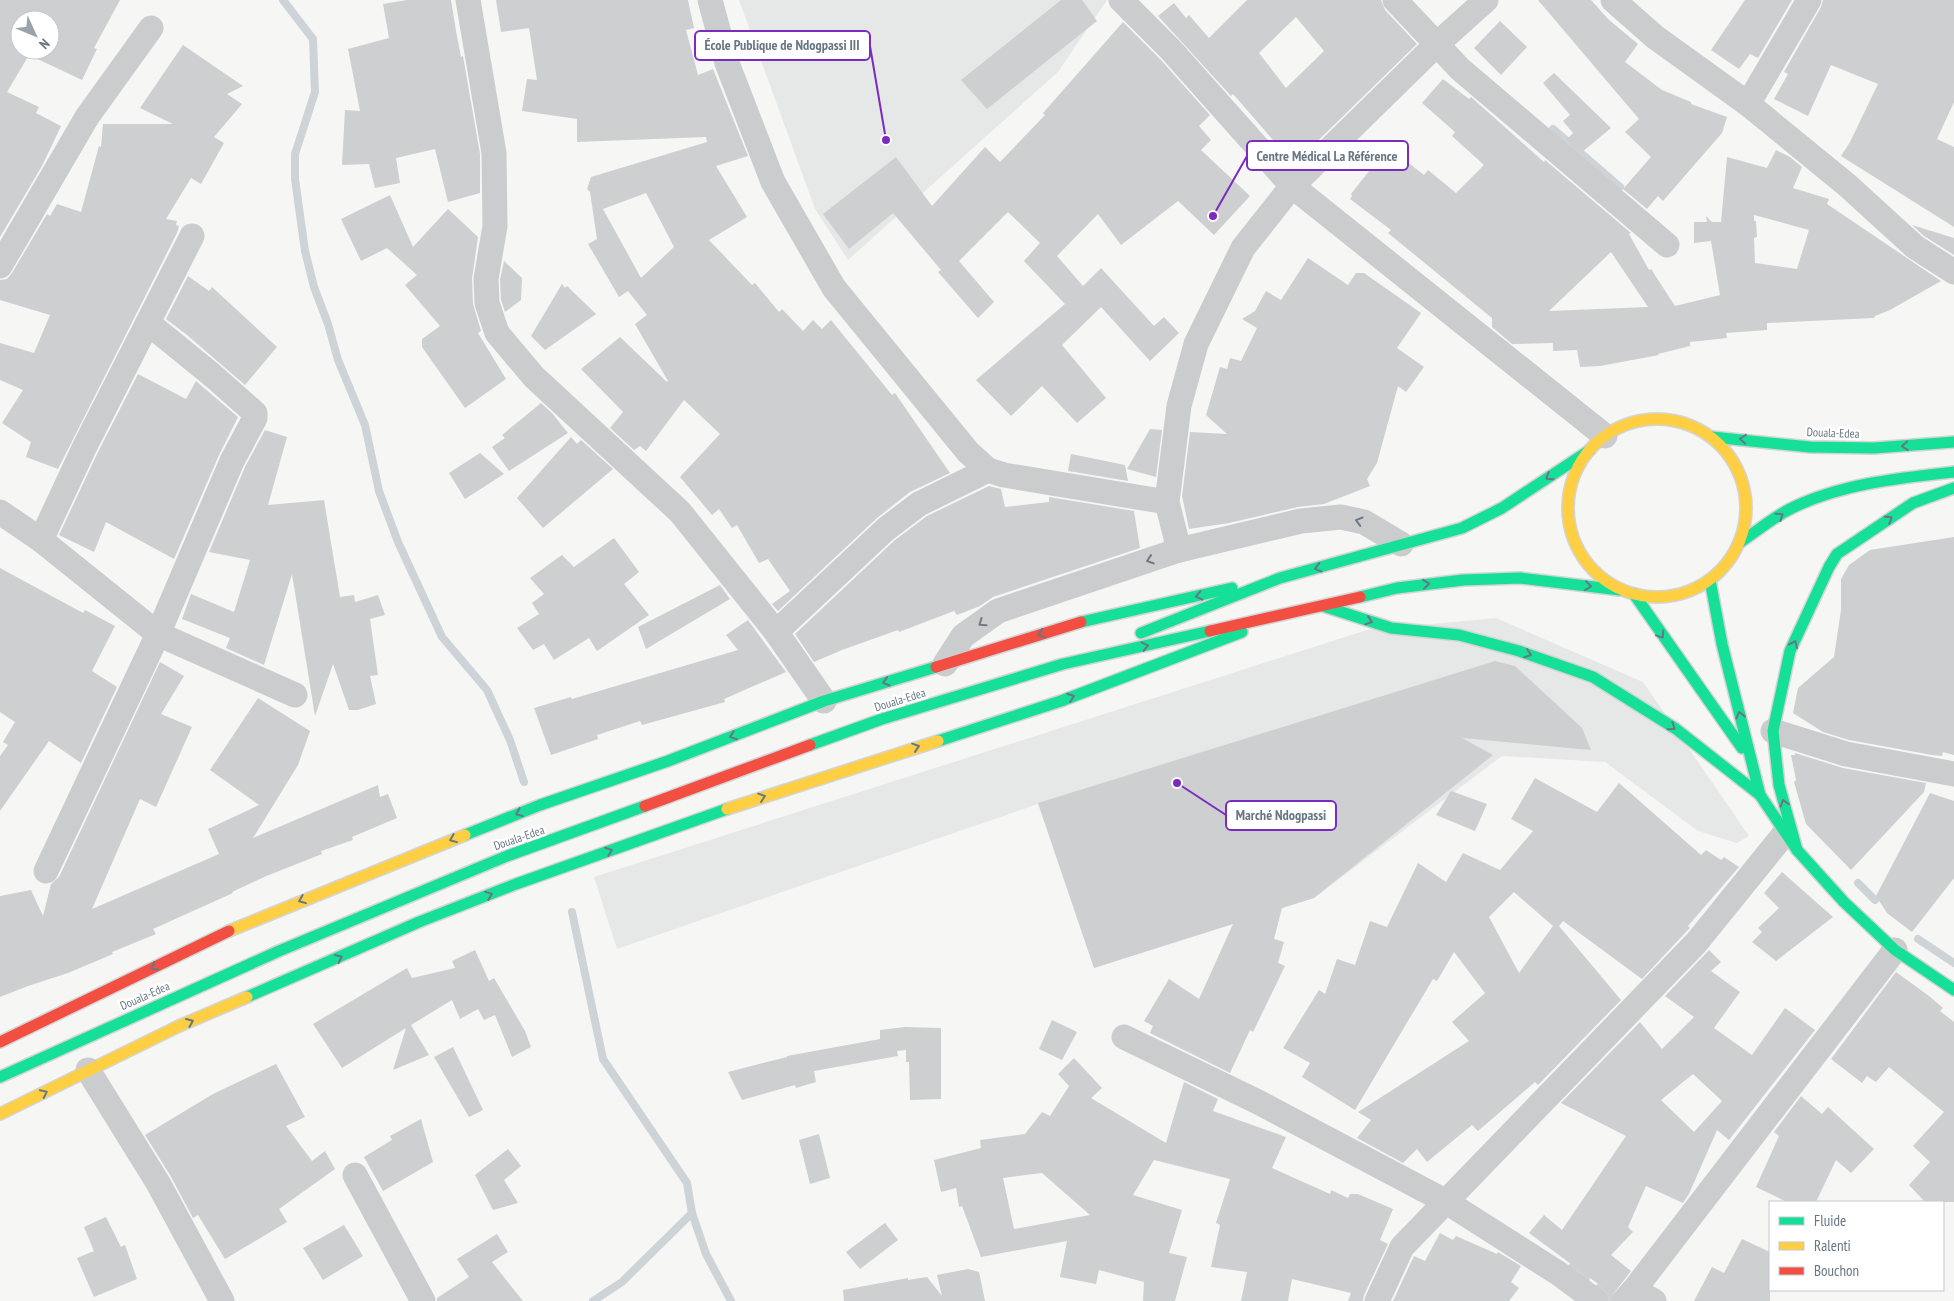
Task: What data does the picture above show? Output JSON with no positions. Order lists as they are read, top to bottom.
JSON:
{
  "streets": {
    "main road": ["Douala-Edea"]
  },
  "places": ["École Publique de Ndogpassi III", "Centre Médical La Référence", "Marché Ndogpassi"],
  "legend": ["Fluide", "Ralenti", "Bouchon"],
  "north": "bottom right"
}
